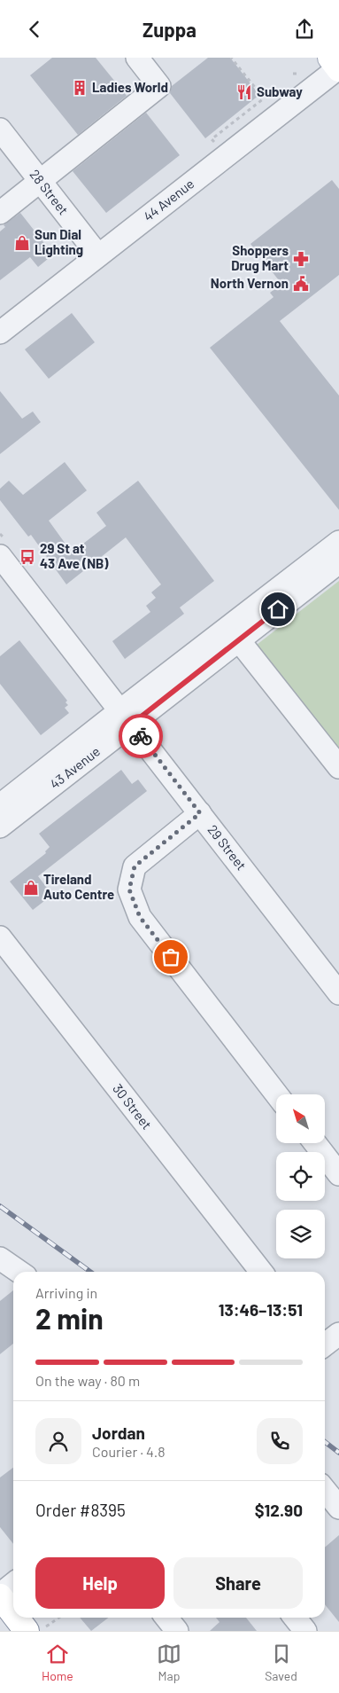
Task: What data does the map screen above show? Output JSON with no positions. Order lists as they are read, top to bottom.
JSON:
{
  "streets": {
    "street": [
      "28 Street",
      "44 Avenue",
      "43 Avenue",
      "29 Street",
      "30 Street"
    ]
  },
  "crossings": [
    ["28 Street", "44 Avenue"],
    ["43 Avenue", "29 Street"]
  ],
  "places": {
    "building": ["Ladies World"],
    "restaurant": ["Subway"],
    "shop": ["Sun Dial Lighting", "Tireland Auto Centre"],
    "pharmacy": ["Shoppers Drug Mart"],
    "public building": ["North Vernon"],
    "bus stop": ["29 St at 43 Ave (NB)"]
  },
  "north": "top left",
  "page": {
    "header": "Zuppa",
    "heading": ["2 min", "Arriving in", "13:46–13:51"],
    "panel": [
      "Jordan",
      "Courier · 4.8",
      "Order #8395",
      "$12.90"
    ],
    "bar": "On the way · 80 m",
    "buttons": ["Help", "Share"],
    "tabs": ["Home", "Map", "Saved"]
  }
}
